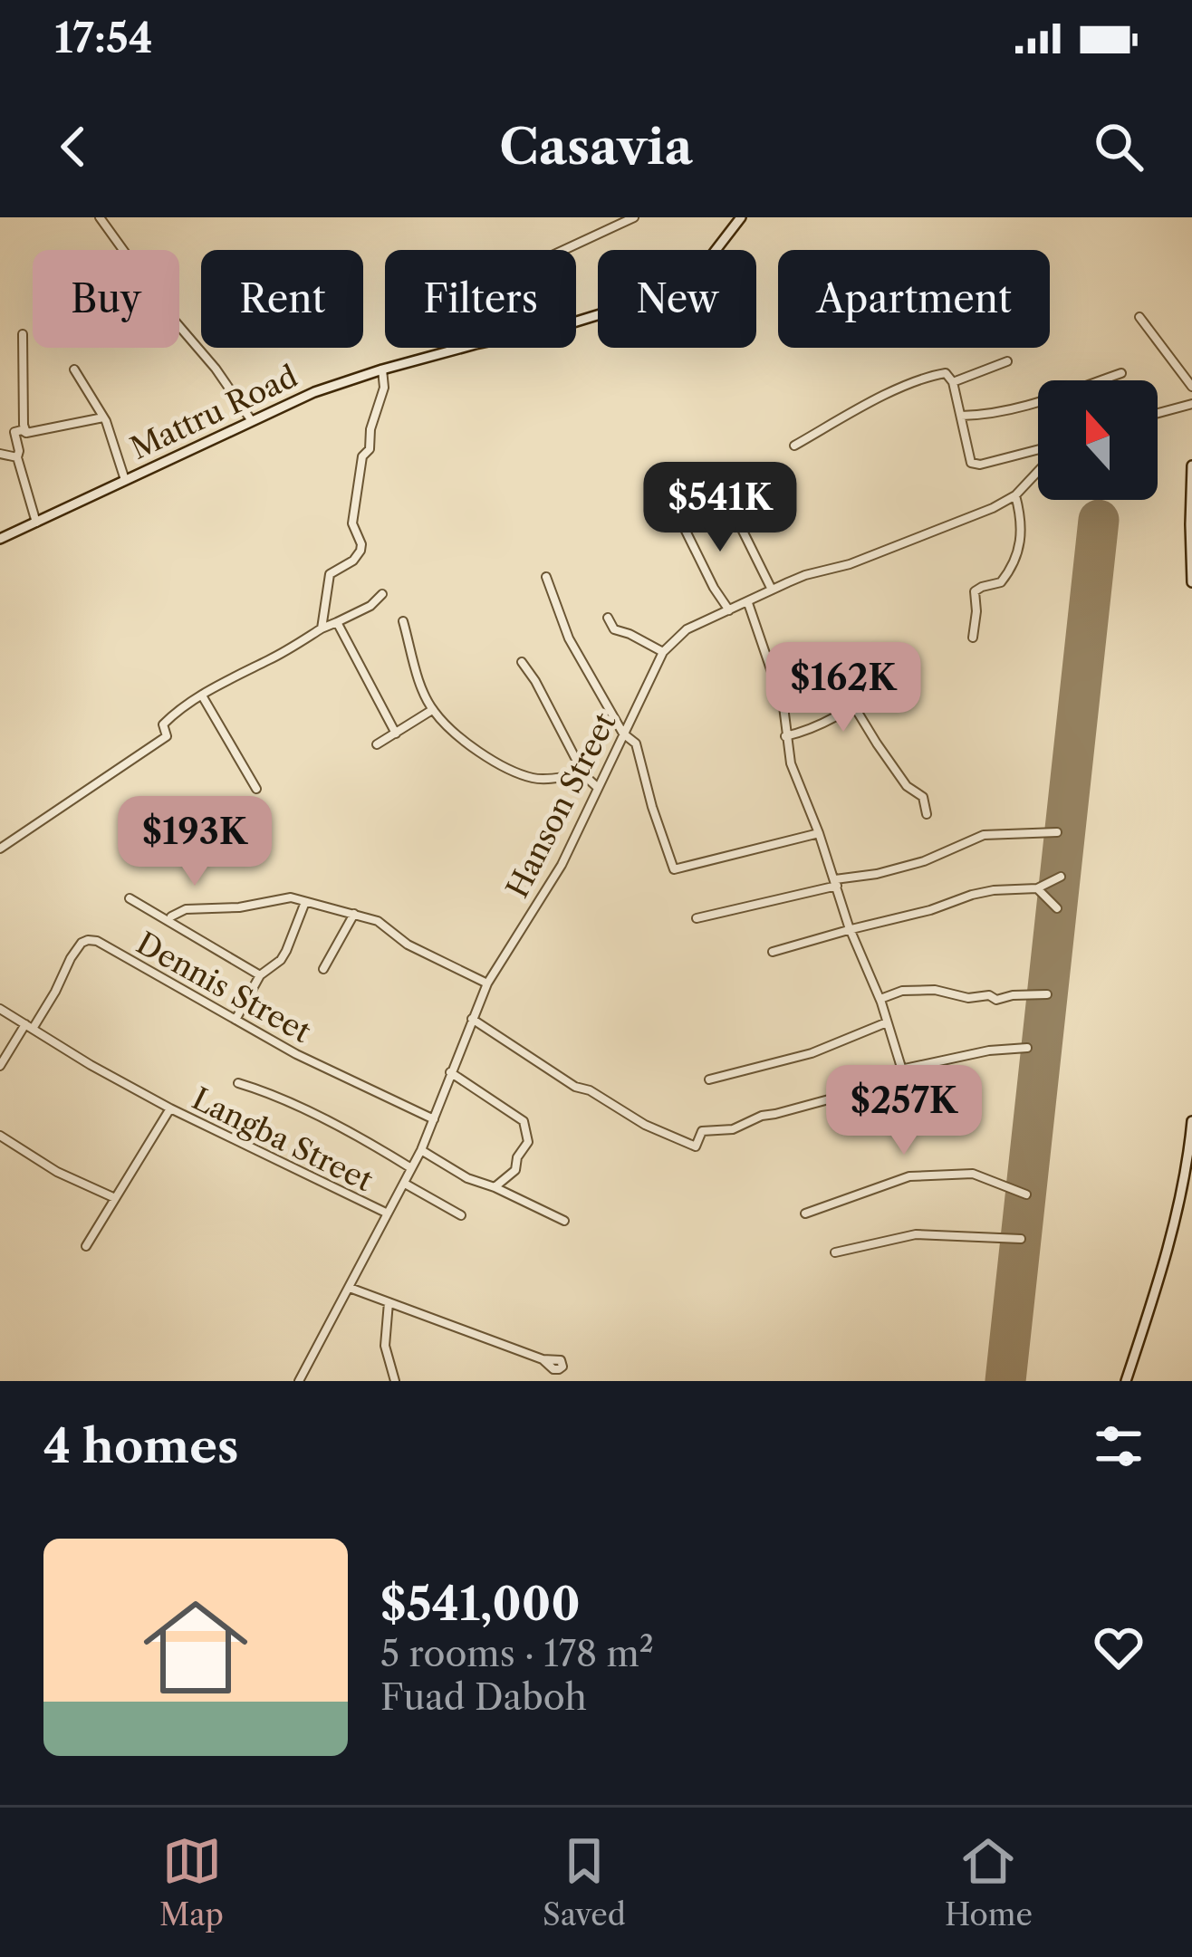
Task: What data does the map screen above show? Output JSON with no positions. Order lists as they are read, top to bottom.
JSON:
{
  "streets": {
    "main road": ["Mattru Road"],
    "street": ["Hanson Street", "Dennis Street", "Langba Street"]
  },
  "crossings": [
    ["Hanson Street", "Dennis Street"],
    ["Hanson Street", "Langba Street"]
  ],
  "north": "top",
  "page": {
    "status": "17:54",
    "header": "Casavia",
    "chip": [
      "Buy",
      "Rent",
      "Filters",
      "New",
      "Apartment"
    ],
    "price": [
      "$541K",
      "$162K",
      "$193K",
      "$257K"
    ],
    "heading": "4 homes",
    "list": [
      {
        "name": "$541,000",
        "note": "5 rooms · 178 m² · Fuad Daboh"
      }
    ],
    "tabs": ["Map", "Saved", "Home"]
  }
}
